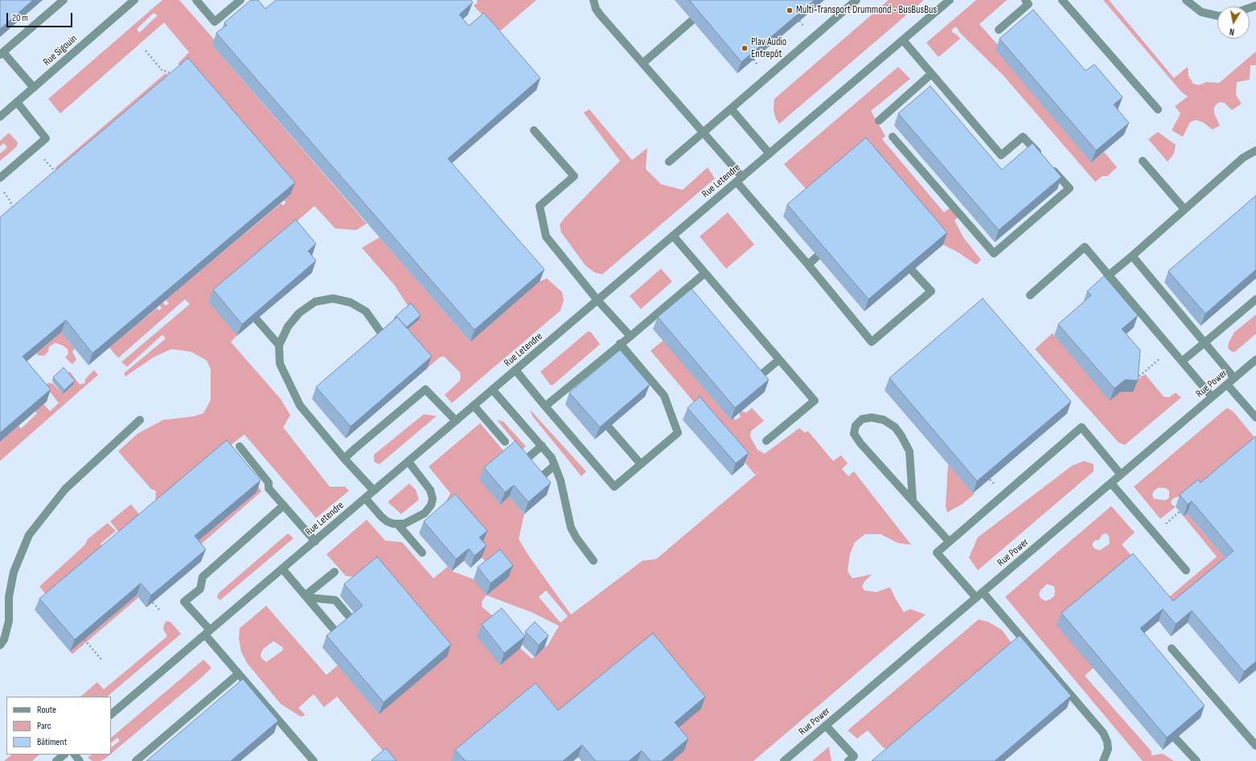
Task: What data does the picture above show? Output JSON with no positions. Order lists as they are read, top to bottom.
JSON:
{
  "streets": {
    "street": ["Rue Sigouin", "Rue Letendre", "Rue Power"]
  },
  "places": ["Multi-Transport Drummond - BusBusBus", "Plav Audio Entrepôt"],
  "legend": ["Route", "Parc", "Bâtiment"],
  "scale_bar": "20 m",
  "north": "bottom"
}
